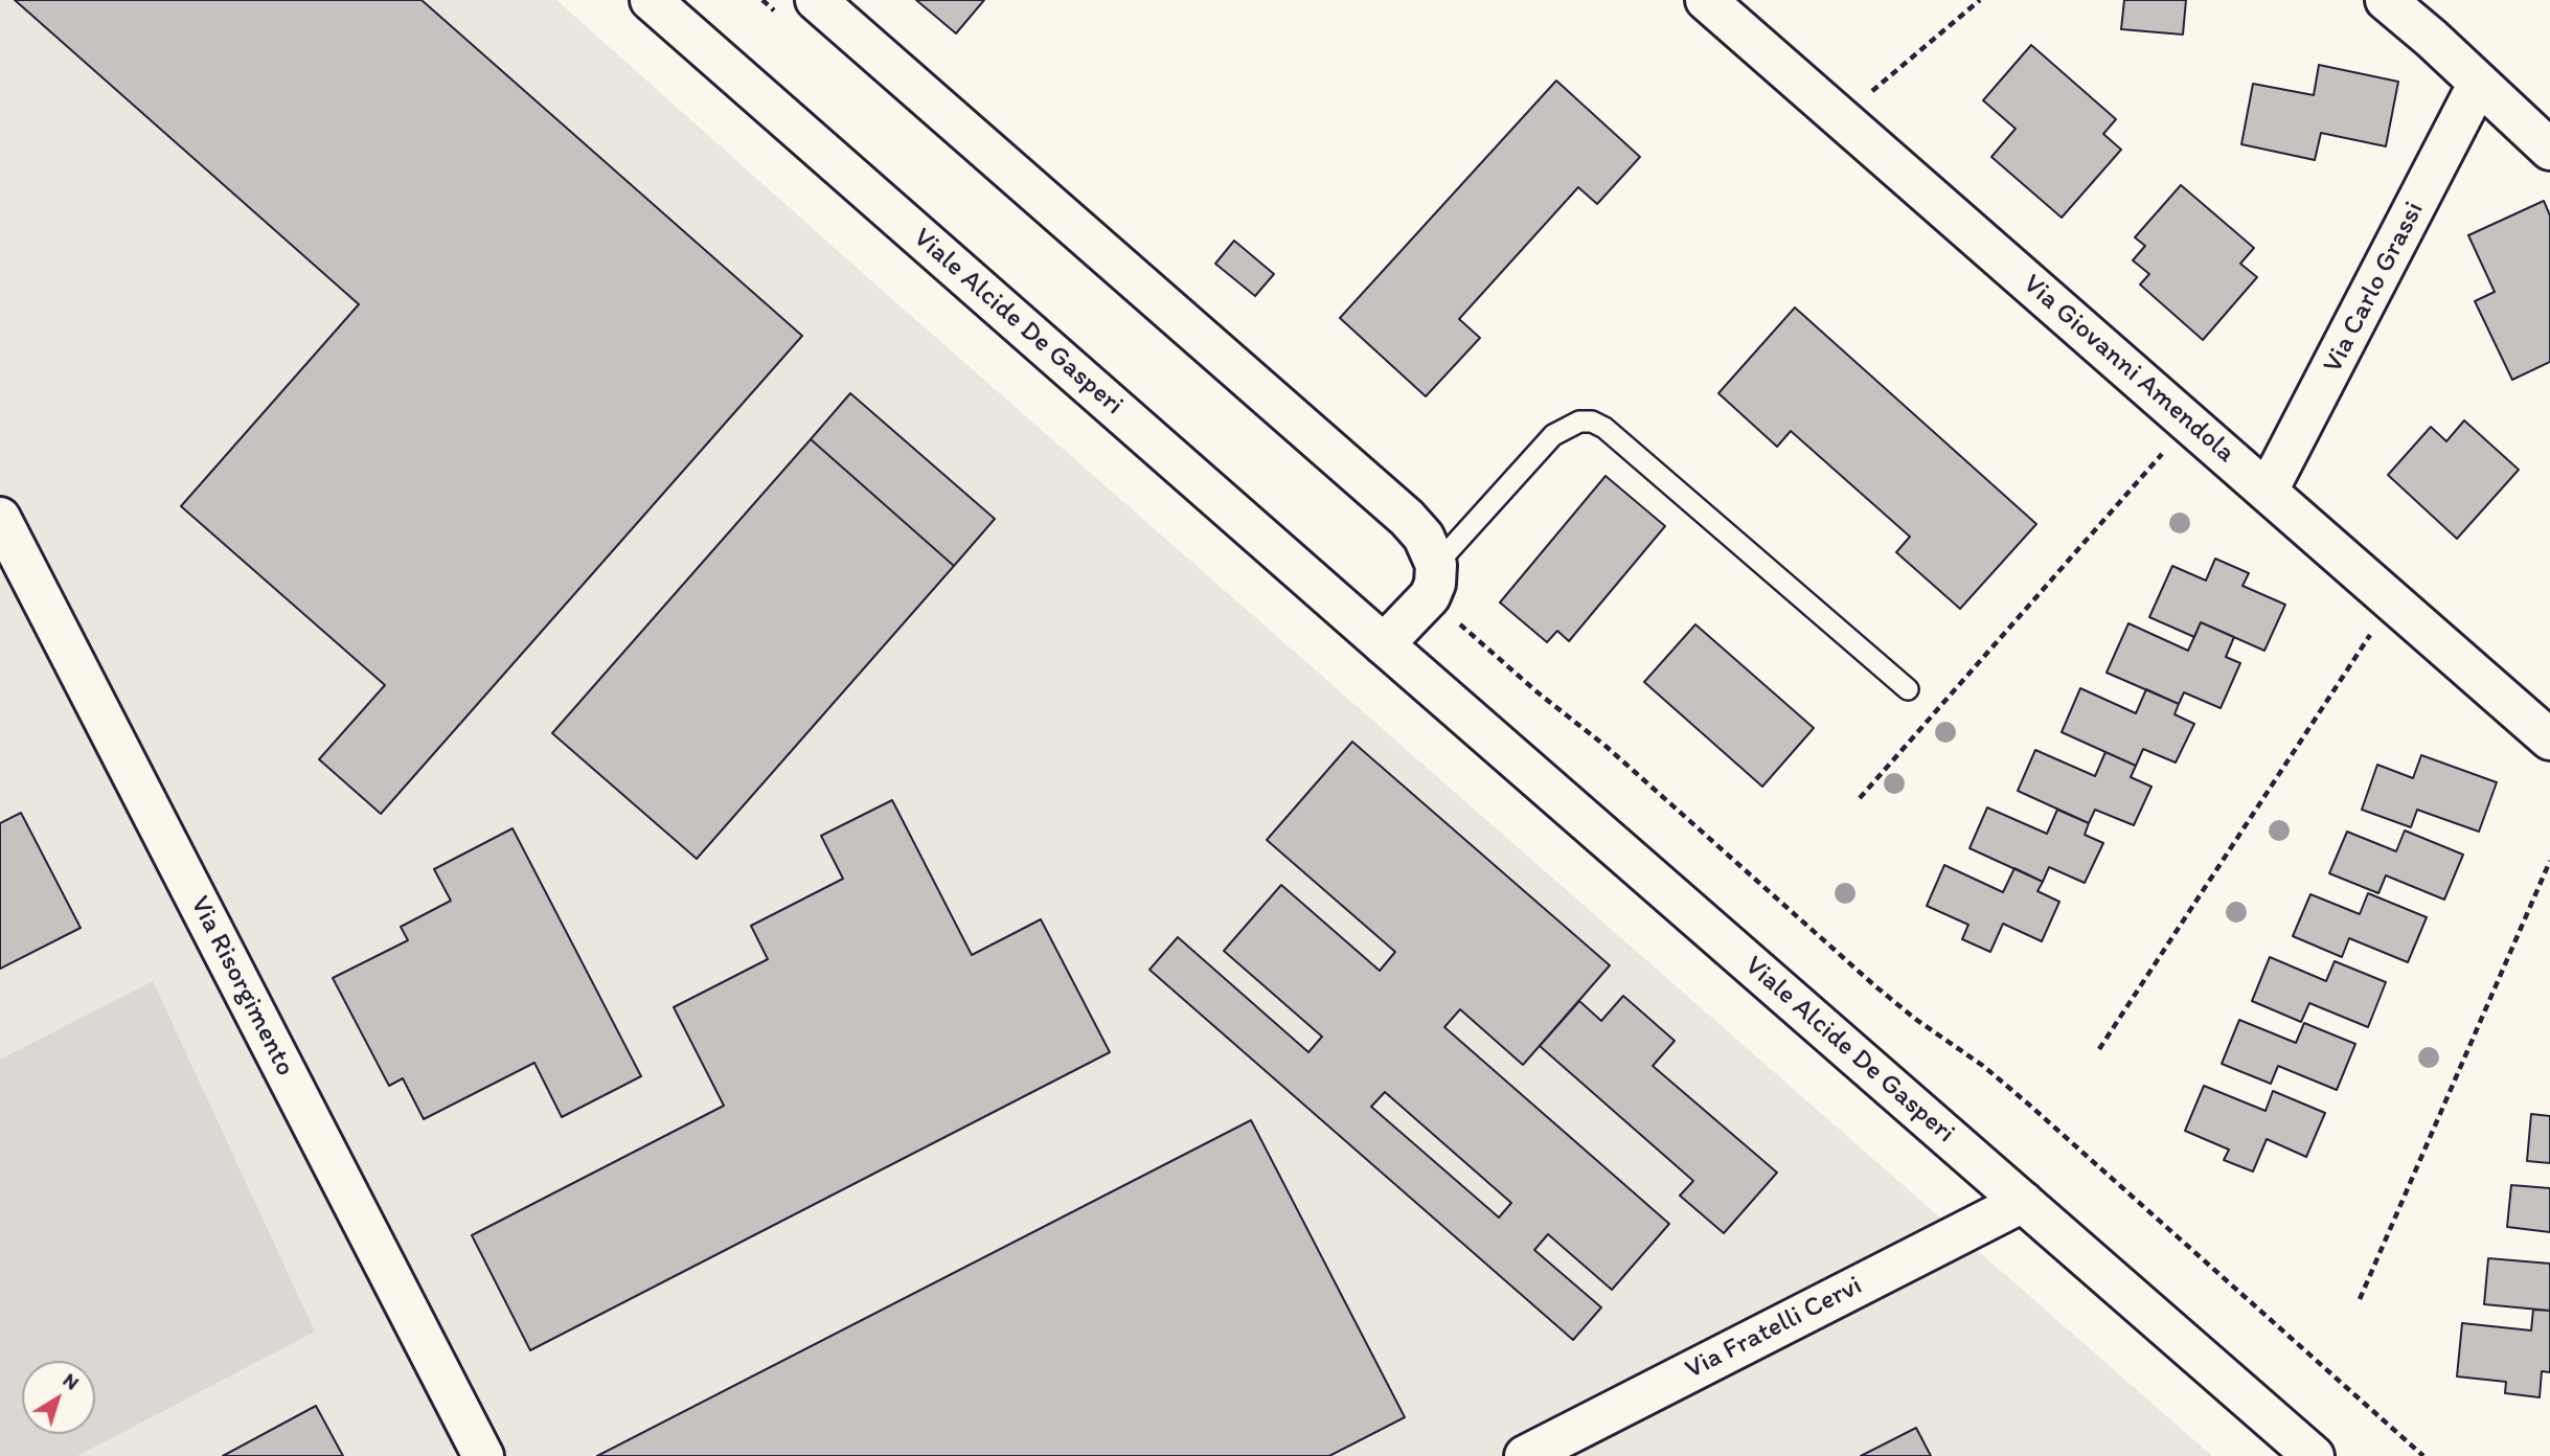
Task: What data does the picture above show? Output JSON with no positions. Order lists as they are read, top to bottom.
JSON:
{
  "streets": {
    "street": [
      "Via Carlo Grassi",
      "Viale Alcide De Gasperi",
      "Via Giovanni Amendola",
      "Via Risorgimento",
      "Via Fratelli Cervi"
    ]
  },
  "crossings": [
    ["Via Carlo Grassi", "Via Giovanni Amendola"],
    ["Viale Alcide De Gasperi", "Via Fratelli Cervi"]
  ],
  "north": "top right"
}
